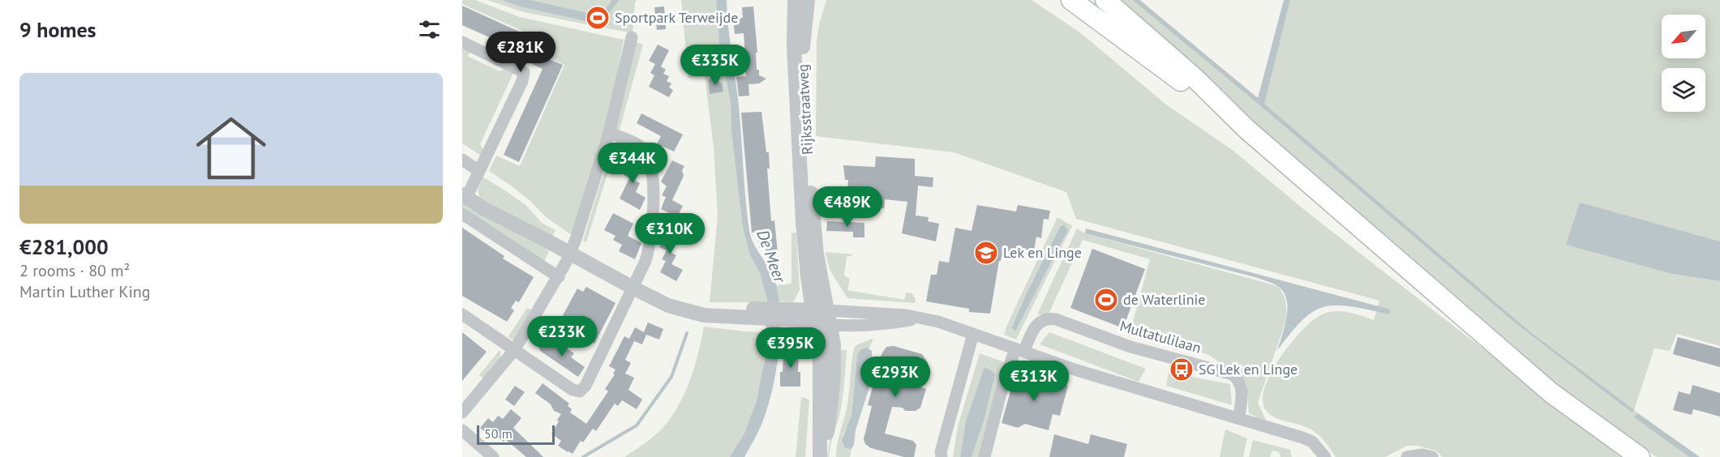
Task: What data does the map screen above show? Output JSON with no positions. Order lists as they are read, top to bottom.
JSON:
{
  "streets": {
    "street": ["Rijksstraatweg", "Multatulilaan"]
  },
  "water": ["De Meer"],
  "places": {
    "sports": ["Sportpark Terweijde", "de Waterlinie"],
    "school or university": ["Lek en Linge"],
    "bus stop": ["SG Lek en Linge"]
  },
  "scale_bar": "50 m",
  "north": "bottom left",
  "page": {
    "heading": "9 homes",
    "price": [
      "€281K",
      "€335K",
      "€344K",
      "€489K",
      "€310K",
      "€233K",
      "€395K",
      "€293K",
      "€313K"
    ],
    "list": [
      {
        "name": "€281,000",
        "note": "2 rooms · 80 m² · Martin Luther King"
      }
    ],
    "scale": "50 m"
  }
}
